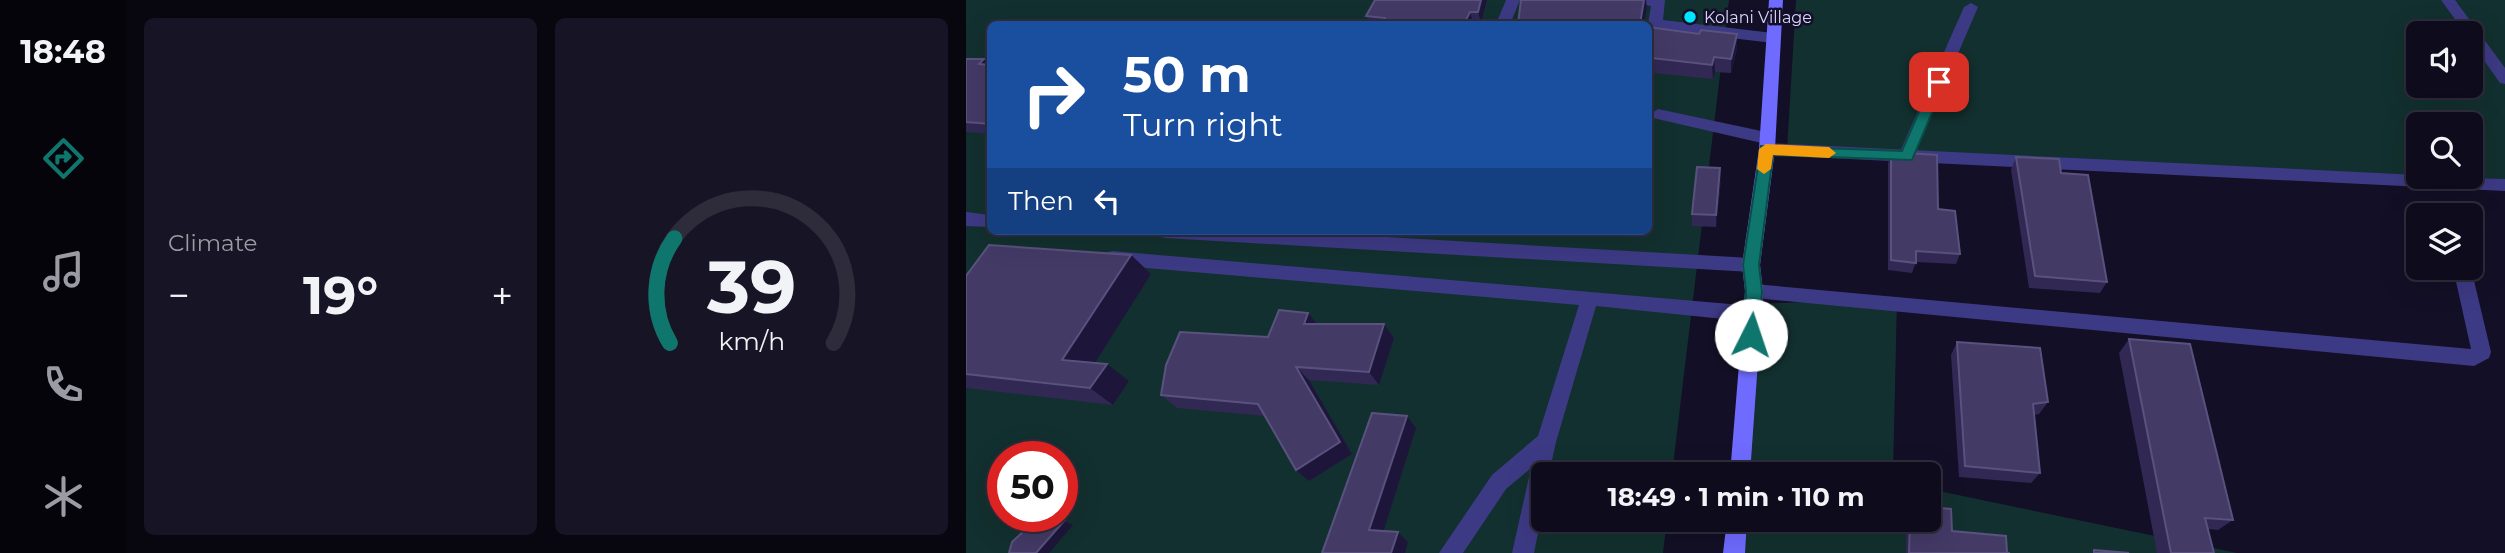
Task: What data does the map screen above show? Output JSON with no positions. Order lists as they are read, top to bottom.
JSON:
{
  "places": ["Kolani Village"],
  "page": {
    "tabs": "18:48",
    "tile": "Climate",
    "turn": ["50 m", "Turn right"],
    "then": "Then",
    "heat": ["−", "19°", "+"],
    "limit": "50",
    "trip": "18:49 · 1 min · 110 m",
    "gauge": ["39", "km/h"]
  }
}
